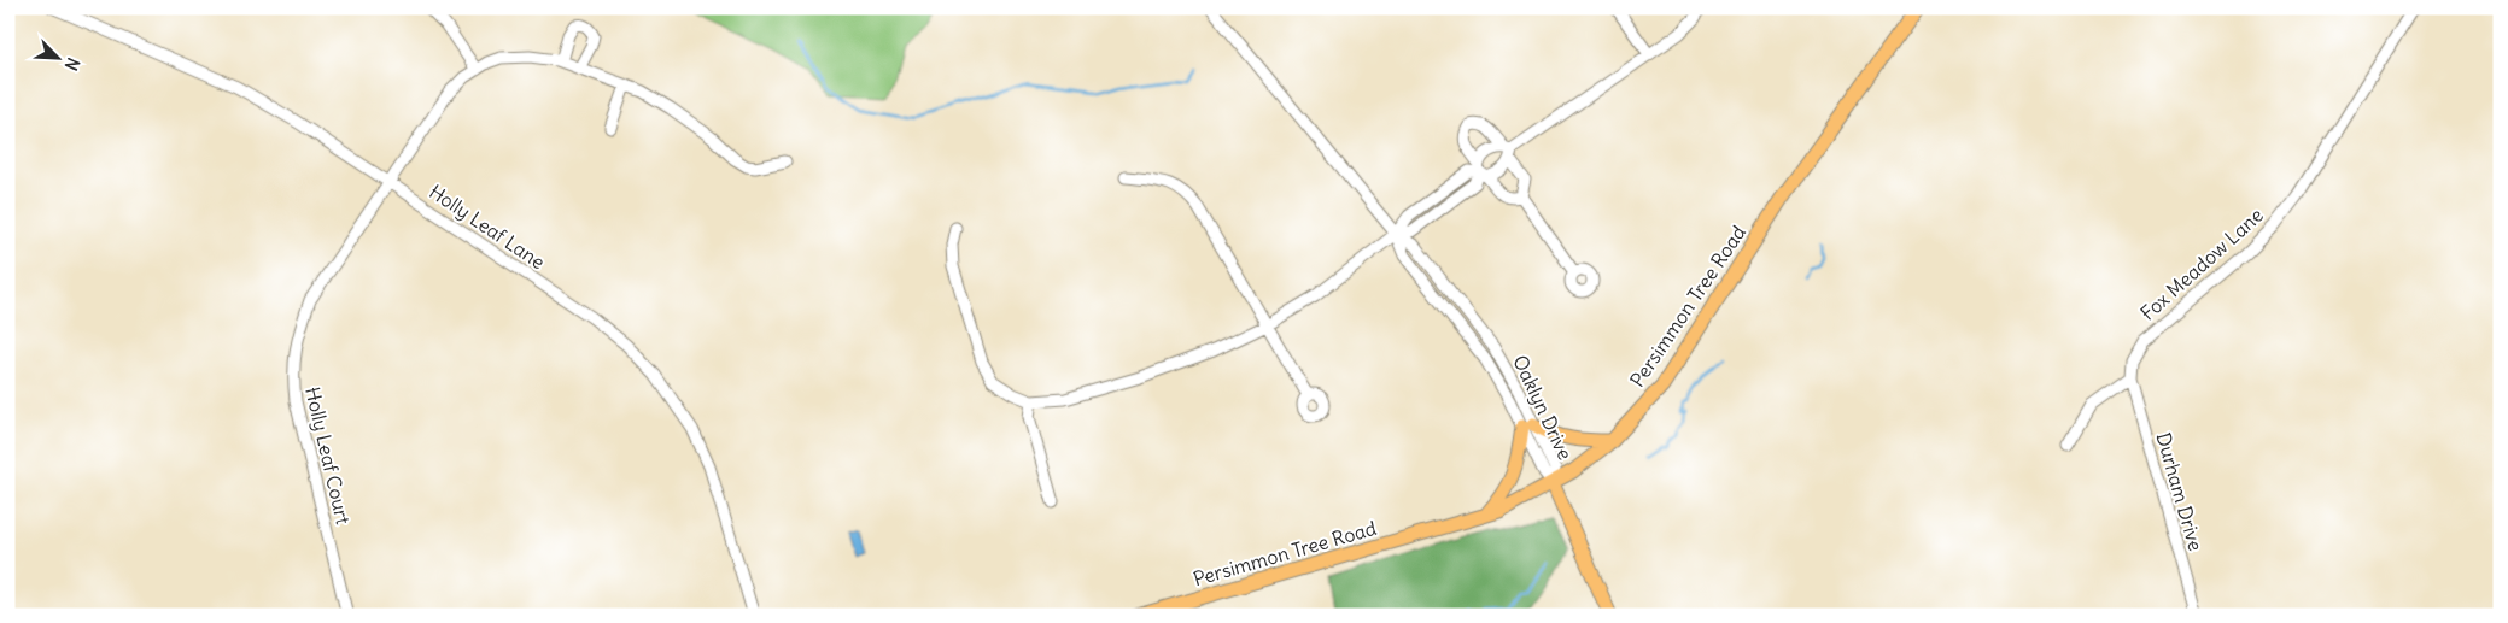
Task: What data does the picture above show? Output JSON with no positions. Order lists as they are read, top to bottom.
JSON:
{
  "streets": {
    "main road": ["Persimmon Tree Road"],
    "street": [
      "Holly Leaf Lane",
      "Fox Meadow Lane",
      "Oaklyn Drive",
      "Holly Leaf Court",
      "Durham Drive"
    ]
  },
  "crossings": [
    ["Holly Leaf Lane", "Holly Leaf Court"],
    ["Fox Meadow Lane", "Durham Drive"],
    ["Persimmon Tree Road", "Oaklyn Drive"]
  ],
  "north": "bottom right"
}
